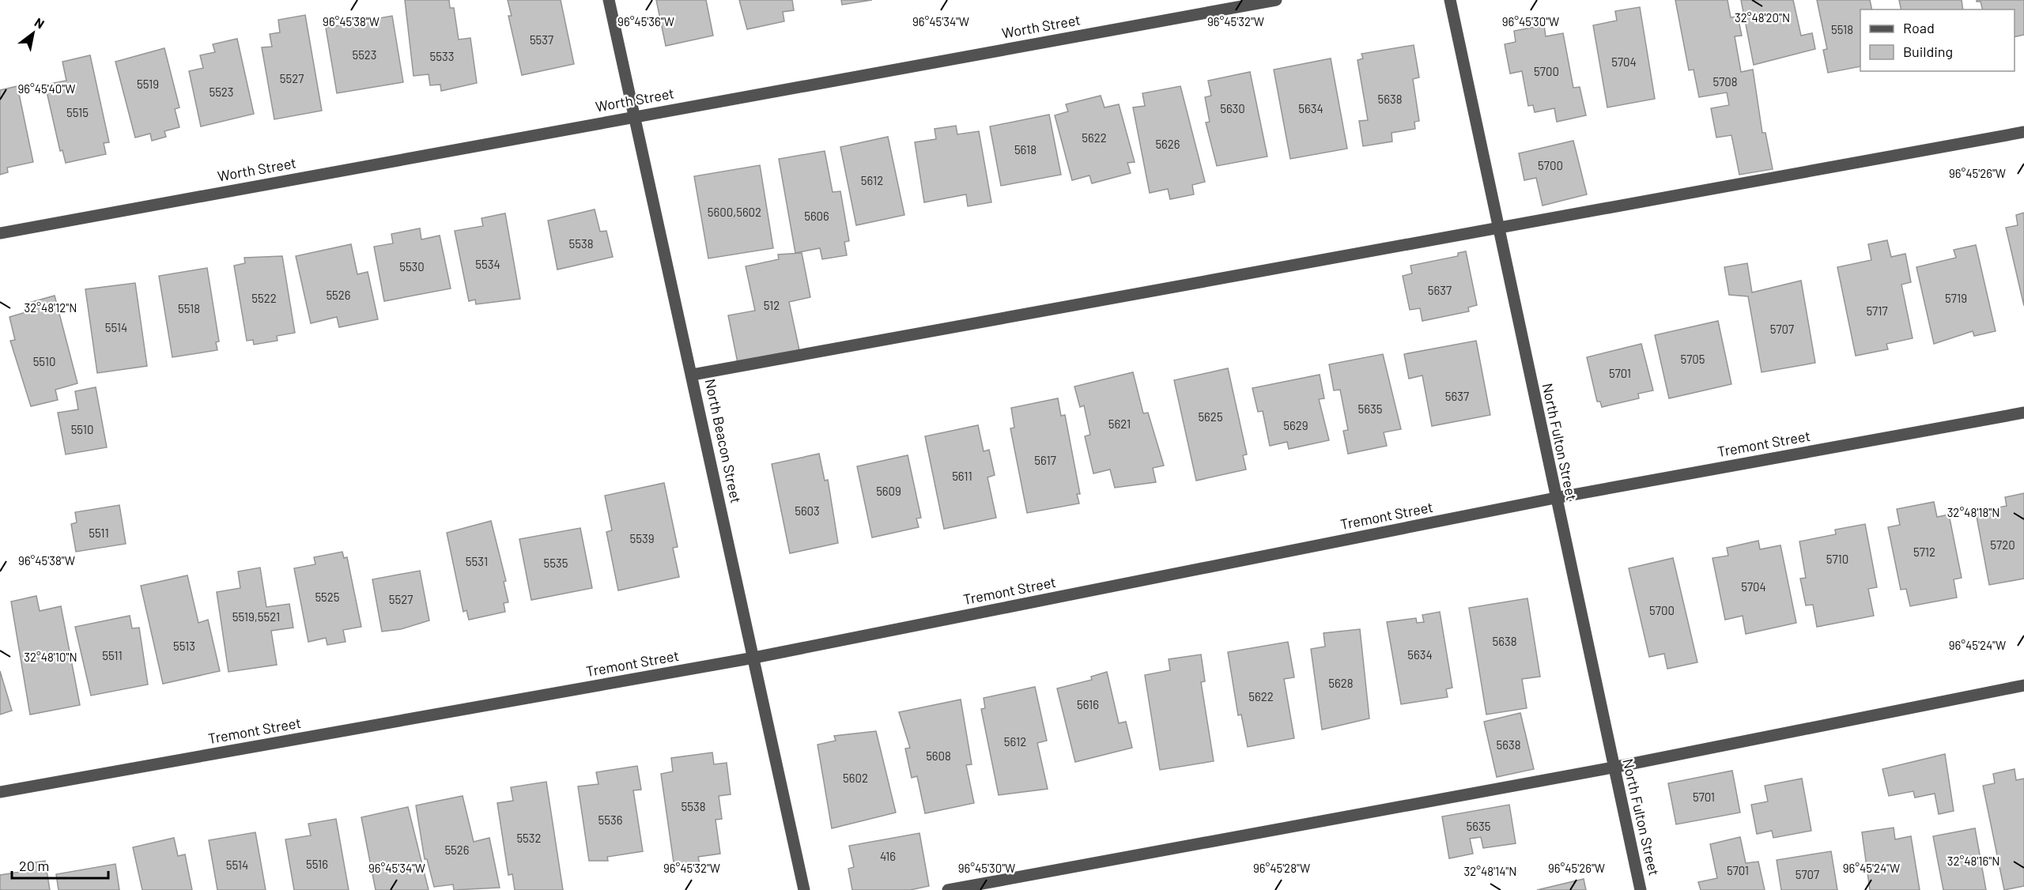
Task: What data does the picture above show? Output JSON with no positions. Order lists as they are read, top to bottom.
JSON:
{
  "streets": {
    "street": [
      "Worth Street",
      "North Beacon Street",
      "North Fulton Street",
      "Tremont Street"
    ]
  },
  "crossings": [
    ["Worth Street", "North Beacon Street"],
    ["North Beacon Street", "Tremont Street"],
    ["North Fulton Street", "Tremont Street"]
  ],
  "house_numbers": [
    "5518",
    "5537",
    "5523",
    "5533",
    "5704",
    "5700",
    "5527",
    "5708",
    "5519",
    "5523",
    "5638",
    "5630",
    "5634",
    "5515",
    "5622",
    "5626",
    "5618",
    "5700",
    "5612",
    "5600,5602",
    "5606",
    "5538",
    "5534",
    "5530",
    "5637",
    "5526",
    "5522",
    "5719",
    "512",
    "5518",
    "5717",
    "5514",
    "5707",
    "5705",
    "5510",
    "5701",
    "5637",
    "5635",
    "5625",
    "5621",
    "5629",
    "5510",
    "5617",
    "5611",
    "5609",
    "5603",
    "5511",
    "5539",
    "5720",
    "5712",
    "5710",
    "5531",
    "5535",
    "5704",
    "5525",
    "5527",
    "5700",
    "5519,5521",
    "5638",
    "5513",
    "5634",
    "5511",
    "5628",
    "5622",
    "5616",
    "5612",
    "5638",
    "5608",
    "5602",
    "5701",
    "5538",
    "5536",
    "5635",
    "5532",
    "5526",
    "416",
    "5516",
    "5514",
    "5701",
    "5707"
  ],
  "legend": ["Road", "Building"],
  "scale_bar": "20 m",
  "north": "top right",
  "coordinates": [
    "32°48'20\"N",
    "96°45'38\"W",
    "96°45'36\"W",
    "96°45'34\"W",
    "96°45'32\"W",
    "96°45'30\"W",
    "96°45'40\"W",
    "96°45'26\"W",
    "32°48'12\"N",
    "32°48'18\"N",
    "96°45'24\"W",
    "32°48'10\"N",
    "32°48'16\"N",
    "96°45'28\"W",
    "32°48'14\"N"
  ]
}
